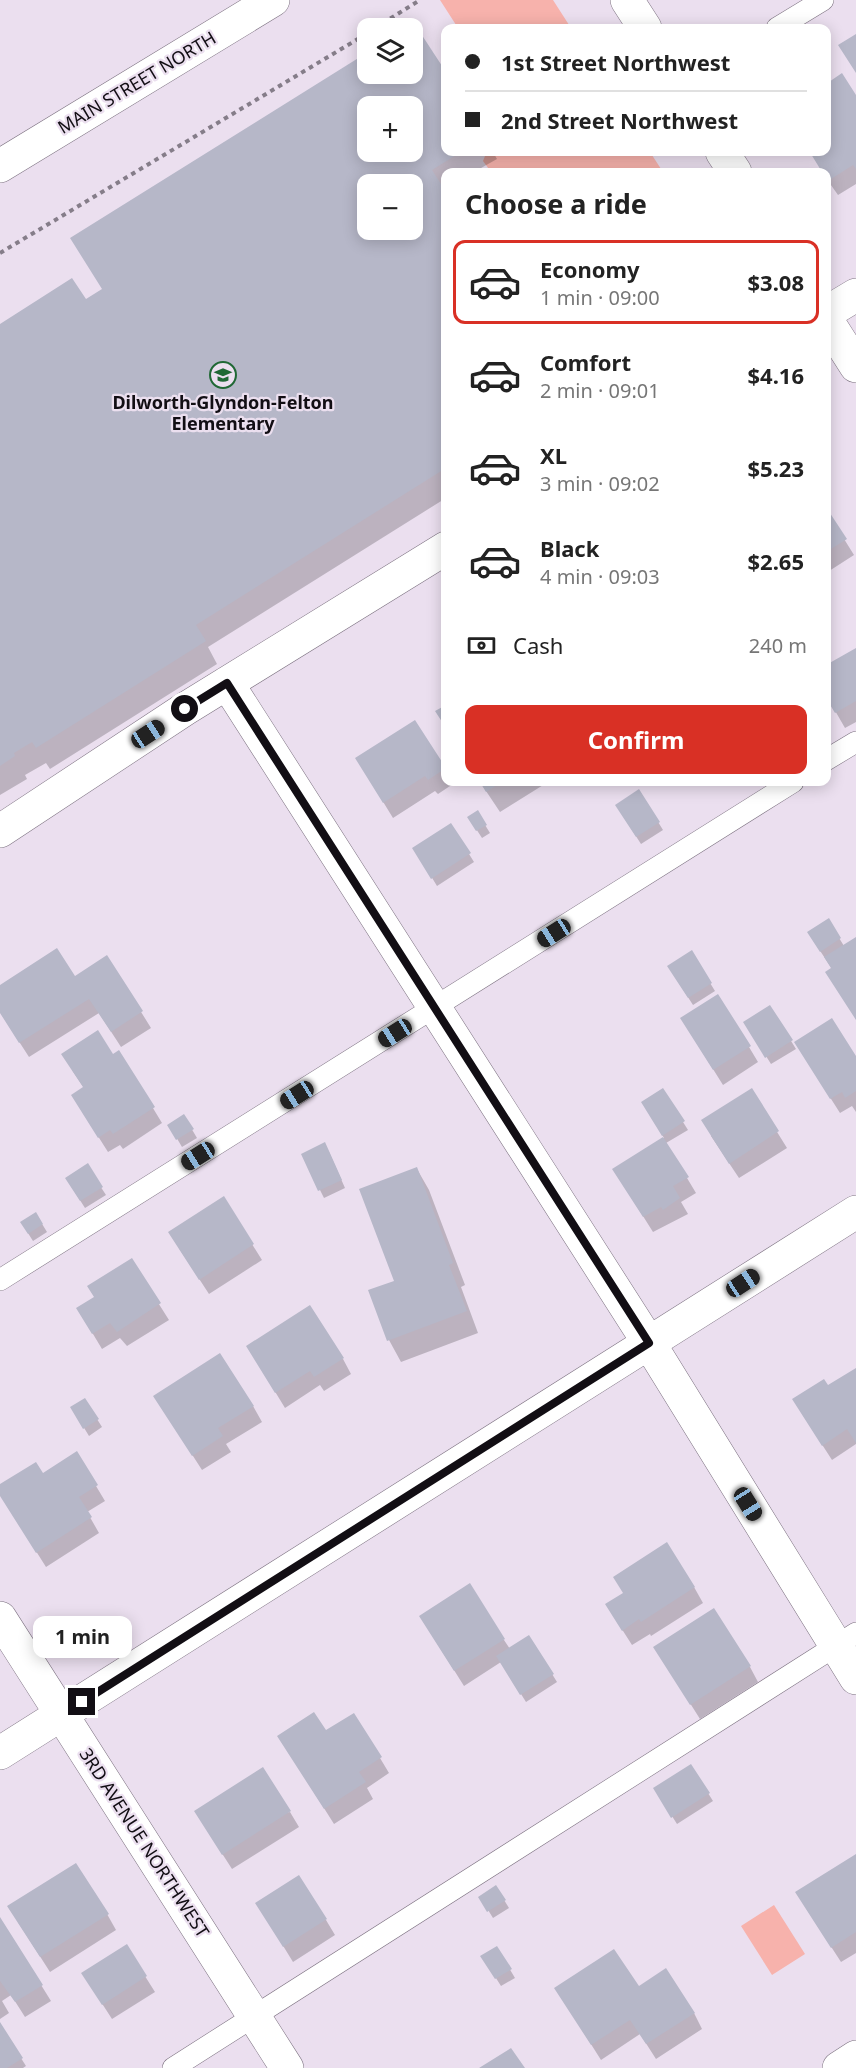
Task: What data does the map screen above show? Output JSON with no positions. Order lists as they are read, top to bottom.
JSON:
{
  "streets": {
    "street": ["MAIN STREET NORTH", "3RD AVENUE NORTHWEST"]
  },
  "places": {
    "school or university": ["Dilworth-Glyndon-Felton Elementary"]
  },
  "page": {
    "map_buttons": ["+", "−"],
    "banner": ["1st Street Northwest", "2nd Street Northwest"],
    "heading": "Choose a ride",
    "list": [
      {
        "name": "Economy",
        "note": "1 min · 09:00",
        "value": "$3.08"
      },
      {
        "name": "Comfort",
        "note": "2 min · 09:01",
        "value": "$4.16"
      },
      {
        "name": "XL",
        "note": "3 min · 09:02",
        "value": "$5.23"
      },
      {
        "name": "Black",
        "note": "4 min · 09:03",
        "value": "$2.65"
      }
    ],
    "pay": ["Cash", "240 m"],
    "buttons": "Confirm",
    "bubble": "1 min"
  }
}
